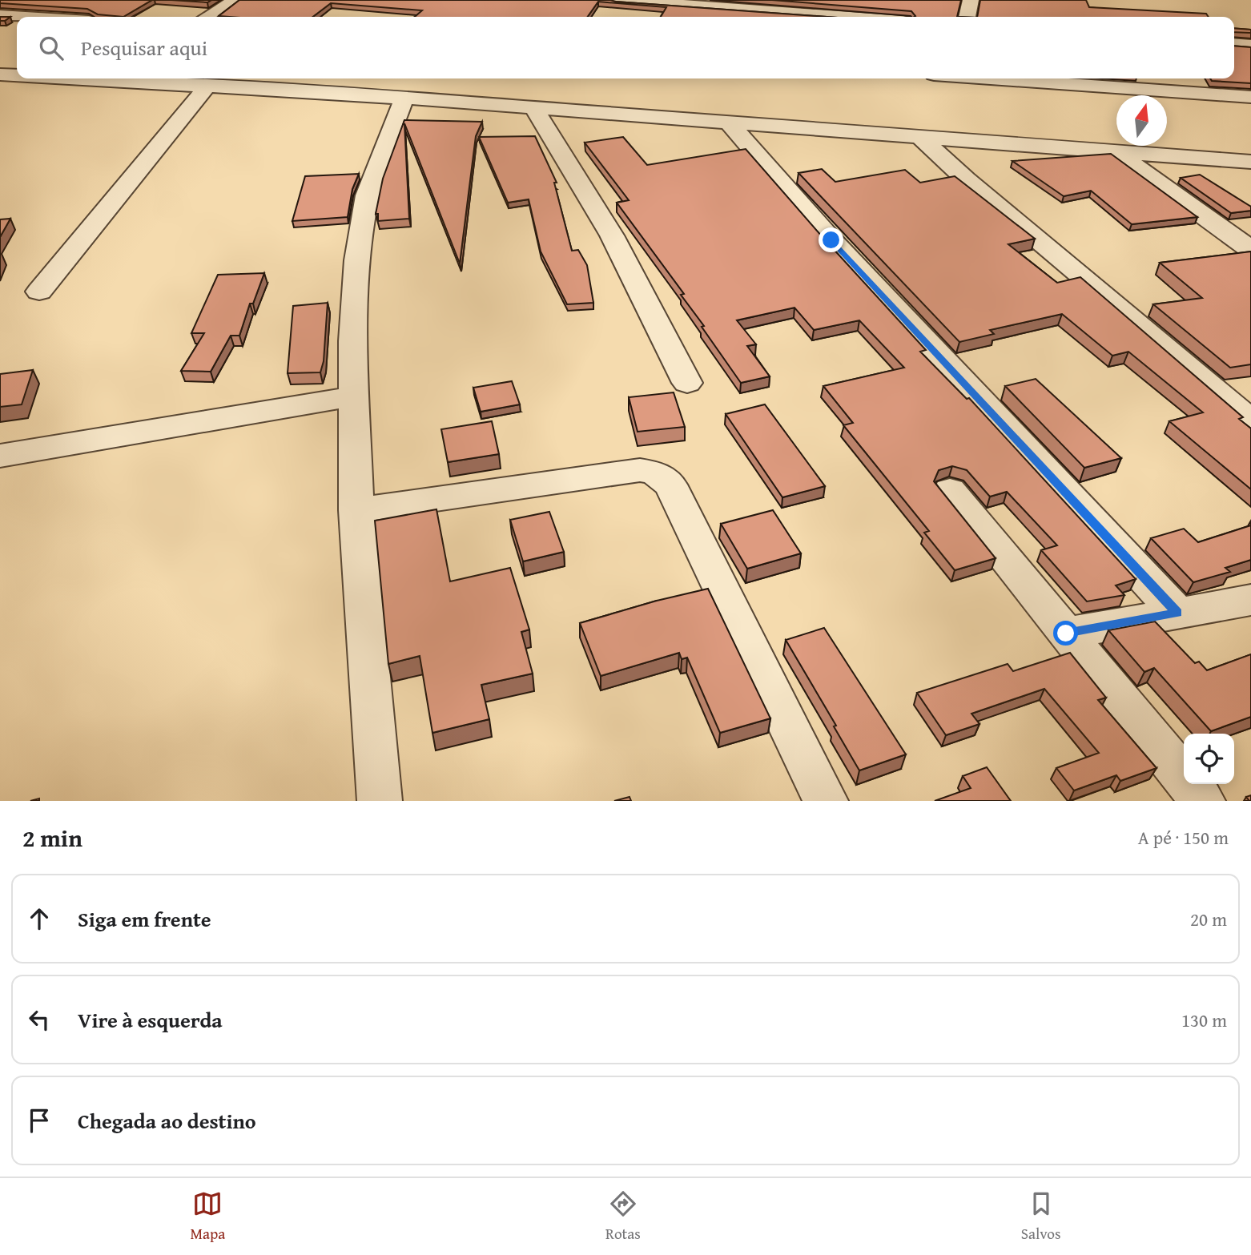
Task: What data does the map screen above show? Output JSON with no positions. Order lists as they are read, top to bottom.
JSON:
{
  "north": "top",
  "page": {
    "search": "Pesquisar aqui",
    "heading": ["2 min", "A pé · 150 m"],
    "list": [
      ["Siga em frente", "20 m"],
      ["Vire à esquerda", "130 m"],
      "Chegada ao destino"
    ],
    "nav": ["Mapa", "Rotas", "Salvos"]
  }
}
